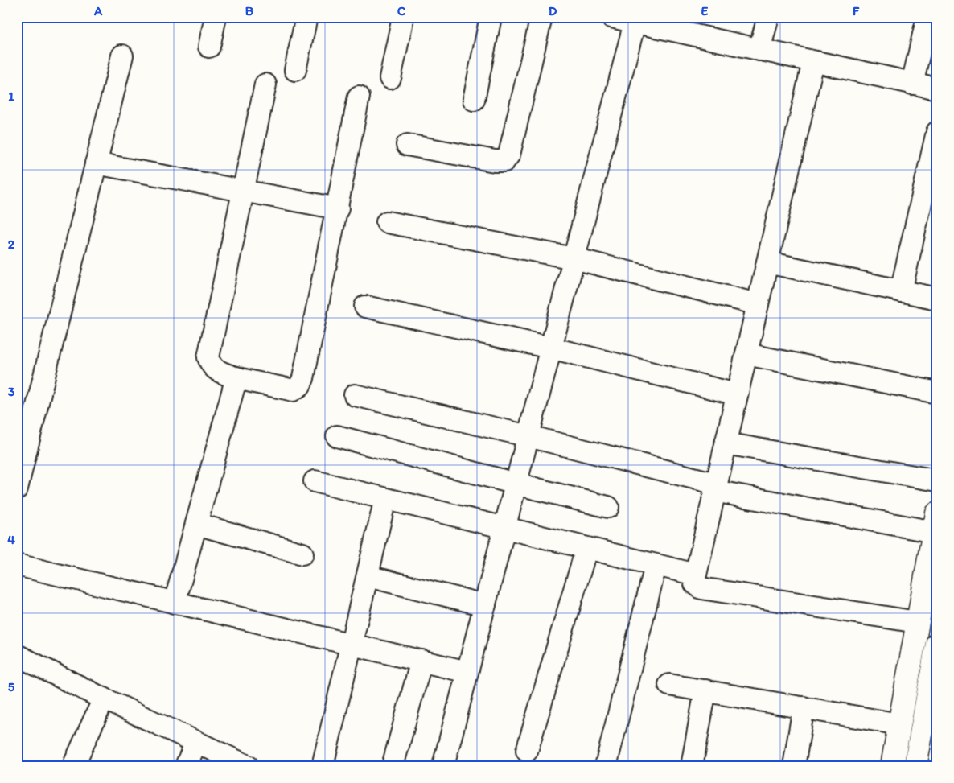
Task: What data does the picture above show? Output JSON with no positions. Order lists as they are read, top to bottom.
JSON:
{
  "grid": {
    "columns": [
      "A",
      "B",
      "C",
      "D",
      "E",
      "F"
    ],
    "rows": [
      "1",
      "2",
      "3",
      "4",
      "5"
    ]
  }
}
